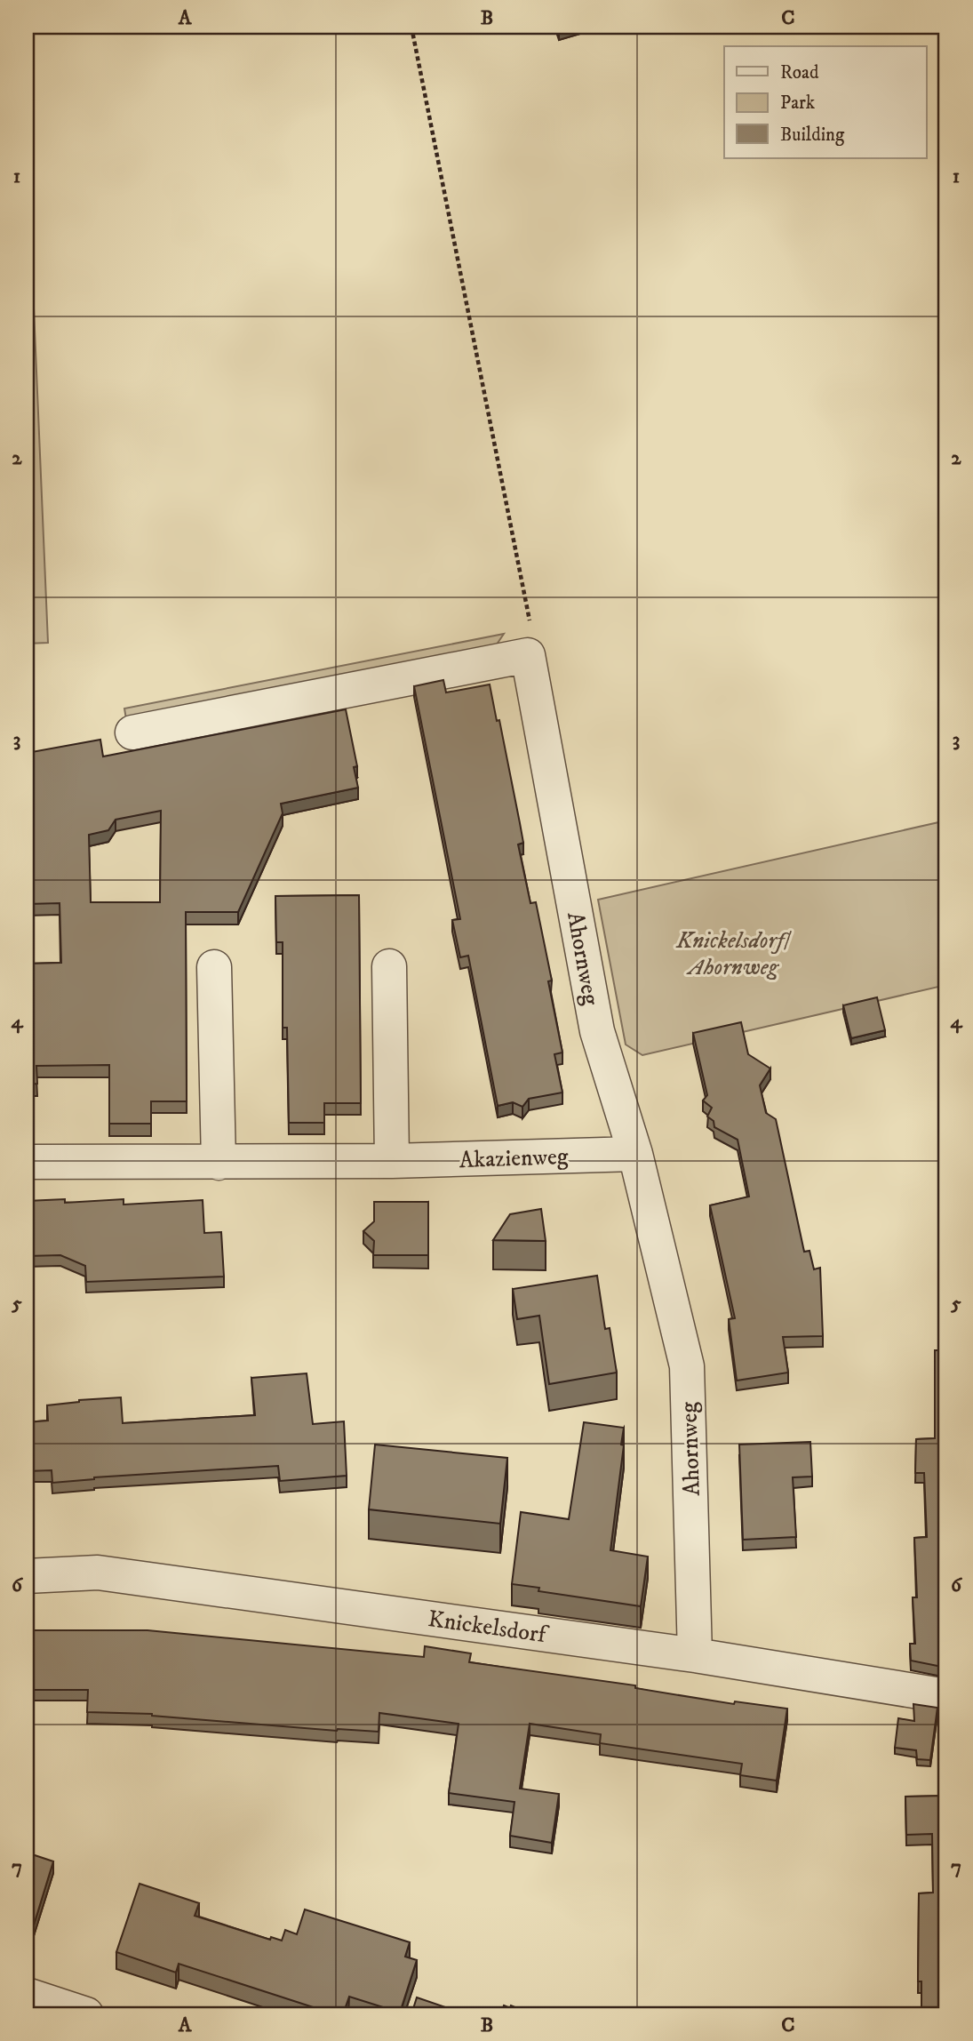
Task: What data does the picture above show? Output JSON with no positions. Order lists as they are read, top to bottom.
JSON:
{
  "streets": {
    "street": ["Ahornweg", "Akazienweg", "Knickelsdorf"]
  },
  "crossings": [
    ["Ahornweg", "Akazienweg"],
    ["Ahornweg", "Knickelsdorf"]
  ],
  "parks": ["Knickelsdorf/ Ahornweg"],
  "legend": ["Road", "Park", "Building"],
  "grid": {
    "columns": ["A", "B", "C"],
    "rows": [
      "1",
      "2",
      "3",
      "4",
      "5",
      "6",
      "7"
    ]
  }
}
